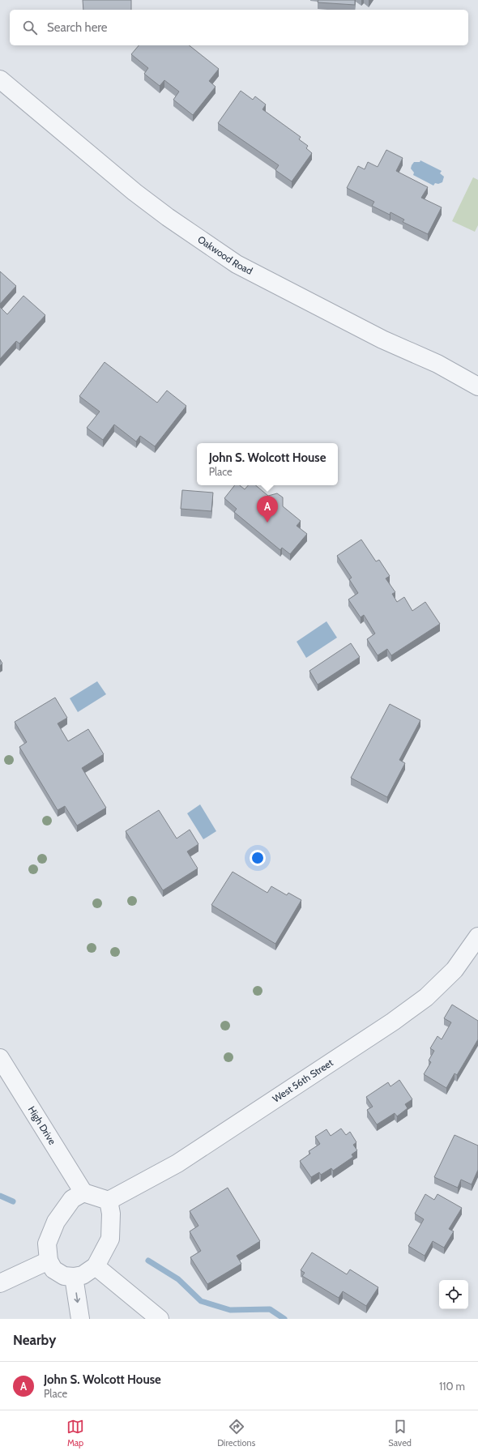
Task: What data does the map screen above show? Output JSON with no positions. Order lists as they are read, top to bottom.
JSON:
{
  "streets": {
    "street": ["Oakwood Road", "West 56th Street", "High Drive"]
  },
  "crossings": [
    ["West 56th Street", "High Drive"]
  ],
  "page": {
    "search": "Search here",
    "popup": ["John S. Wolcott House", "Place"],
    "pins": "A",
    "heading": "Nearby",
    "list": [
      {
        "mark": "A",
        "name": "John S. Wolcott House",
        "note": "Place",
        "value": "110 m"
      }
    ],
    "nav": ["Map", "Directions", "Saved"]
  }
}
